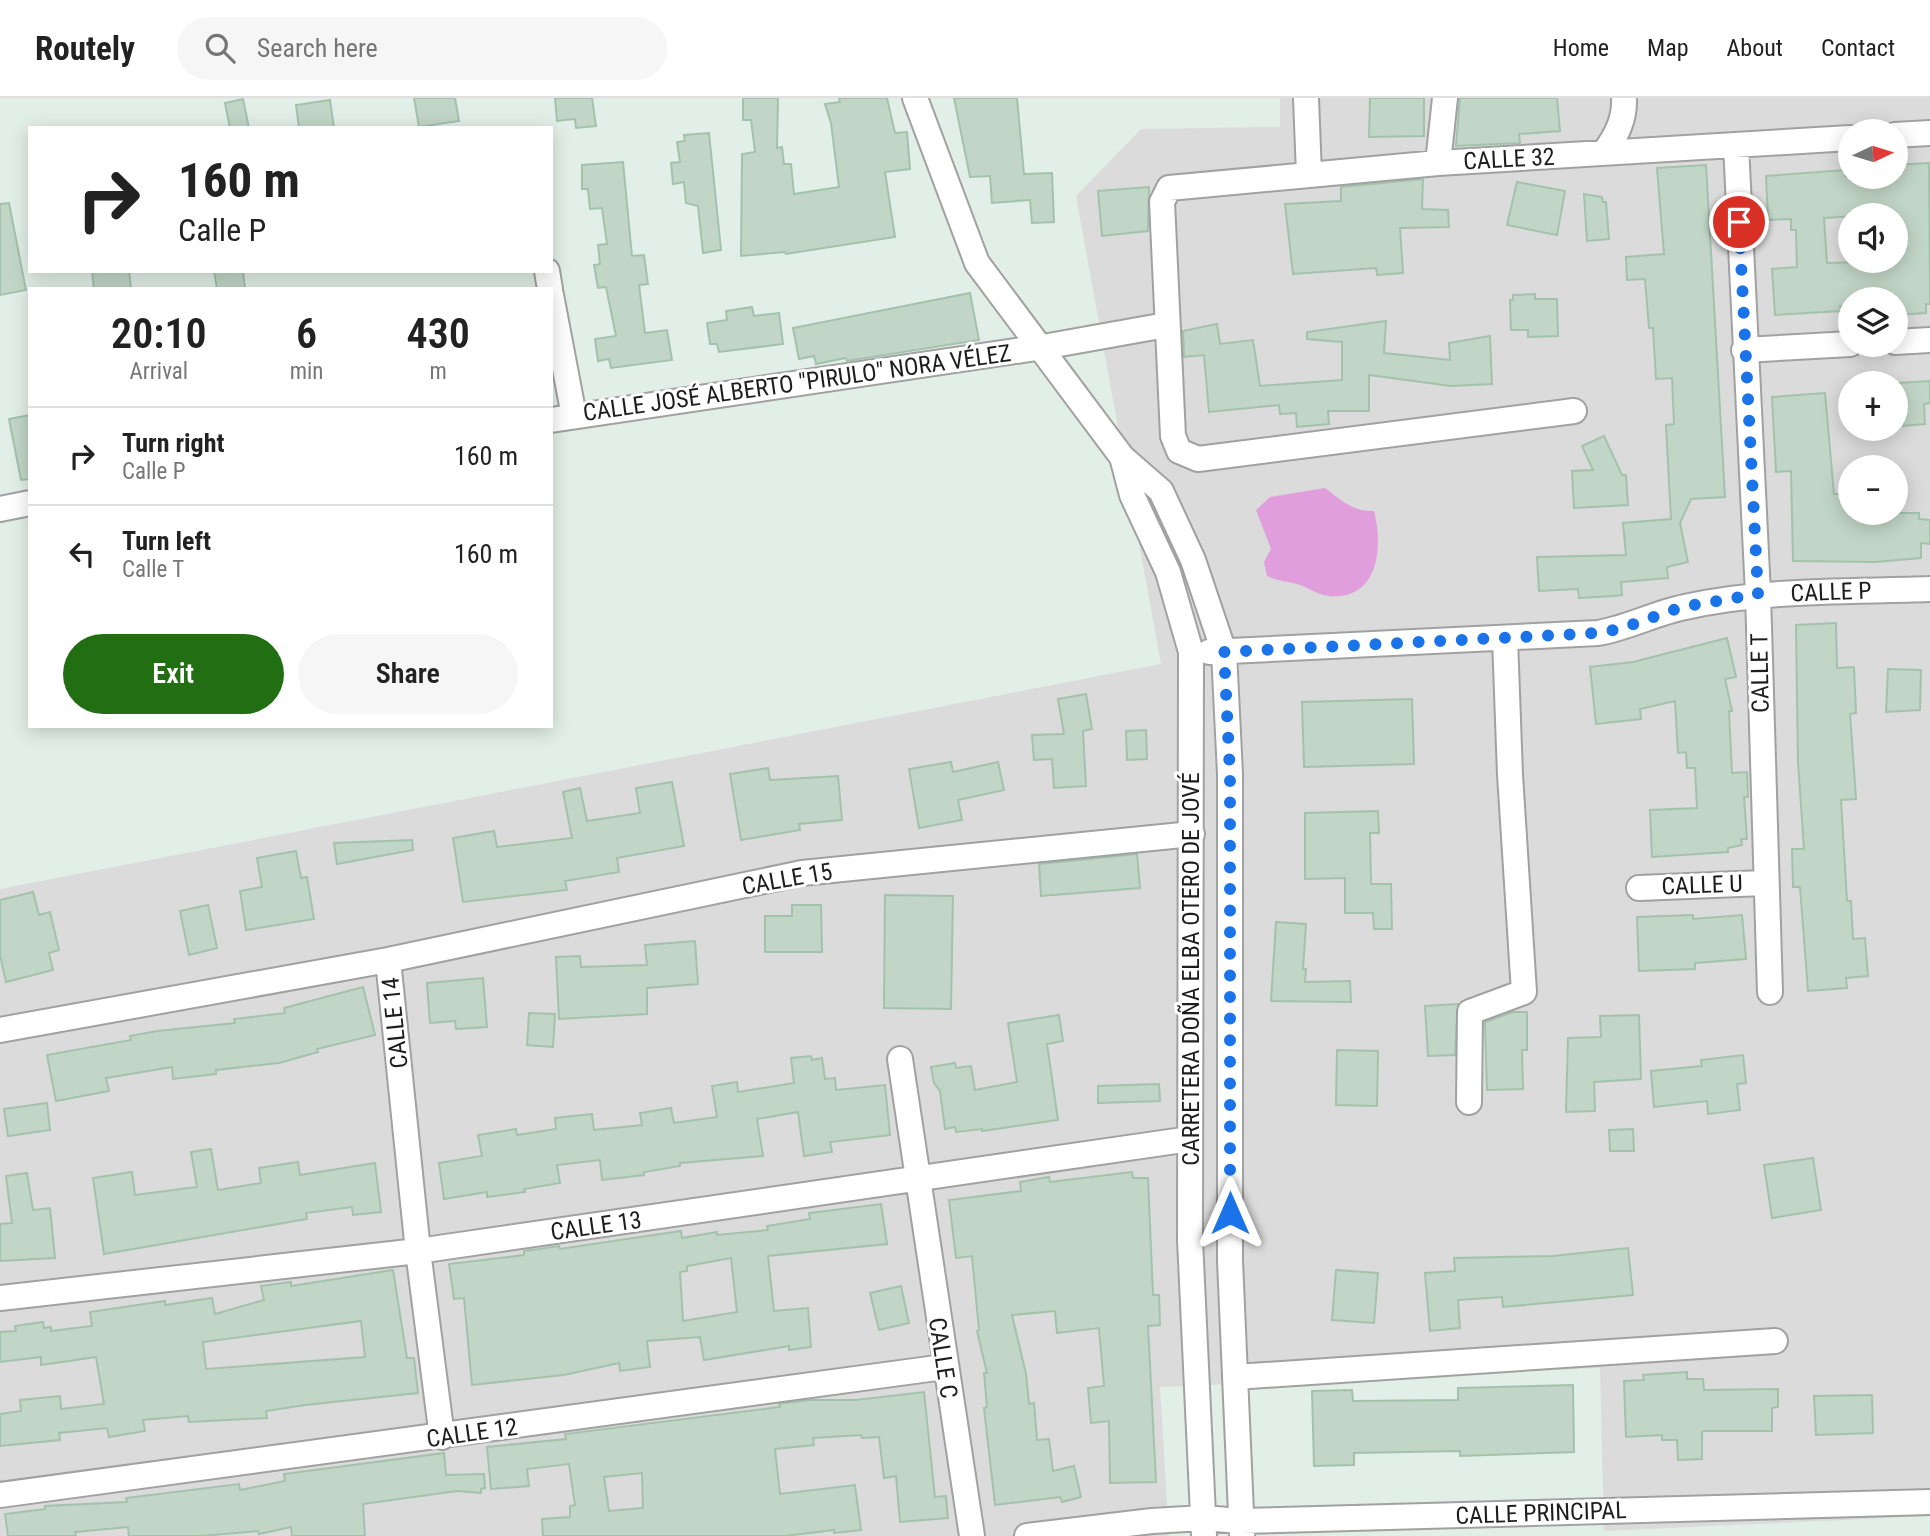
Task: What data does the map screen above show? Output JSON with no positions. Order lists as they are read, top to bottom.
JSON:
{
  "streets": {
    "street": [
      "CALLE 32",
      "CALLE JOSÉ ALBERTO \"PIRULO\" NORA VÉLEZ",
      "CALLE P",
      "CALLE T",
      "CALLE 15",
      "CALLE U",
      "CARRETERA DOÑA ELBA OTERO DE JOVÉ",
      "CALLE 14",
      "CALLE 13",
      "CALLE C",
      "CALLE 12",
      "CALLE PRINCIPAL"
    ]
  },
  "crossings": [
    ["CALLE 32", "CALLE JOSÉ ALBERTO \"PIRULO\" NORA VÉLEZ"],
    ["CALLE 32", "CALLE T"],
    ["CALLE JOSÉ ALBERTO \"PIRULO\" NORA VÉLEZ", "CARRETERA DOÑA ELBA OTERO DE JOVÉ"],
    ["CALLE P", "CALLE T"],
    ["CALLE P", "CARRETERA DOÑA ELBA OTERO DE JOVÉ"],
    ["CALLE T", "CALLE U"],
    ["CALLE 15", "CARRETERA DOÑA ELBA OTERO DE JOVÉ"],
    ["CALLE 15", "CALLE 14"],
    ["CARRETERA DOÑA ELBA OTERO DE JOVÉ", "CALLE 13"],
    ["CARRETERA DOÑA ELBA OTERO DE JOVÉ", "CALLE PRINCIPAL"],
    ["CALLE 14", "CALLE 13"],
    ["CALLE 14", "CALLE 12"],
    ["CALLE 13", "CALLE C"],
    ["CALLE C", "CALLE 12"]
  ],
  "north": "right",
  "page": {
    "header": "Routely",
    "search": "Search here",
    "nav": [
      "Home",
      "Map",
      "About",
      "Contact"
    ],
    "map_buttons": ["+", "−"],
    "turn": ["160 m", "Calle P"],
    "eta": [
      "20:10",
      "Arrival",
      "6",
      "min",
      "430",
      "m"
    ],
    "list": [
      {
        "name": "Turn right",
        "note": "Calle P",
        "value": "160 m"
      },
      {
        "name": "Turn left",
        "note": "Calle T",
        "value": "160 m"
      }
    ],
    "buttons": ["Exit", "Share"]
  }
}
